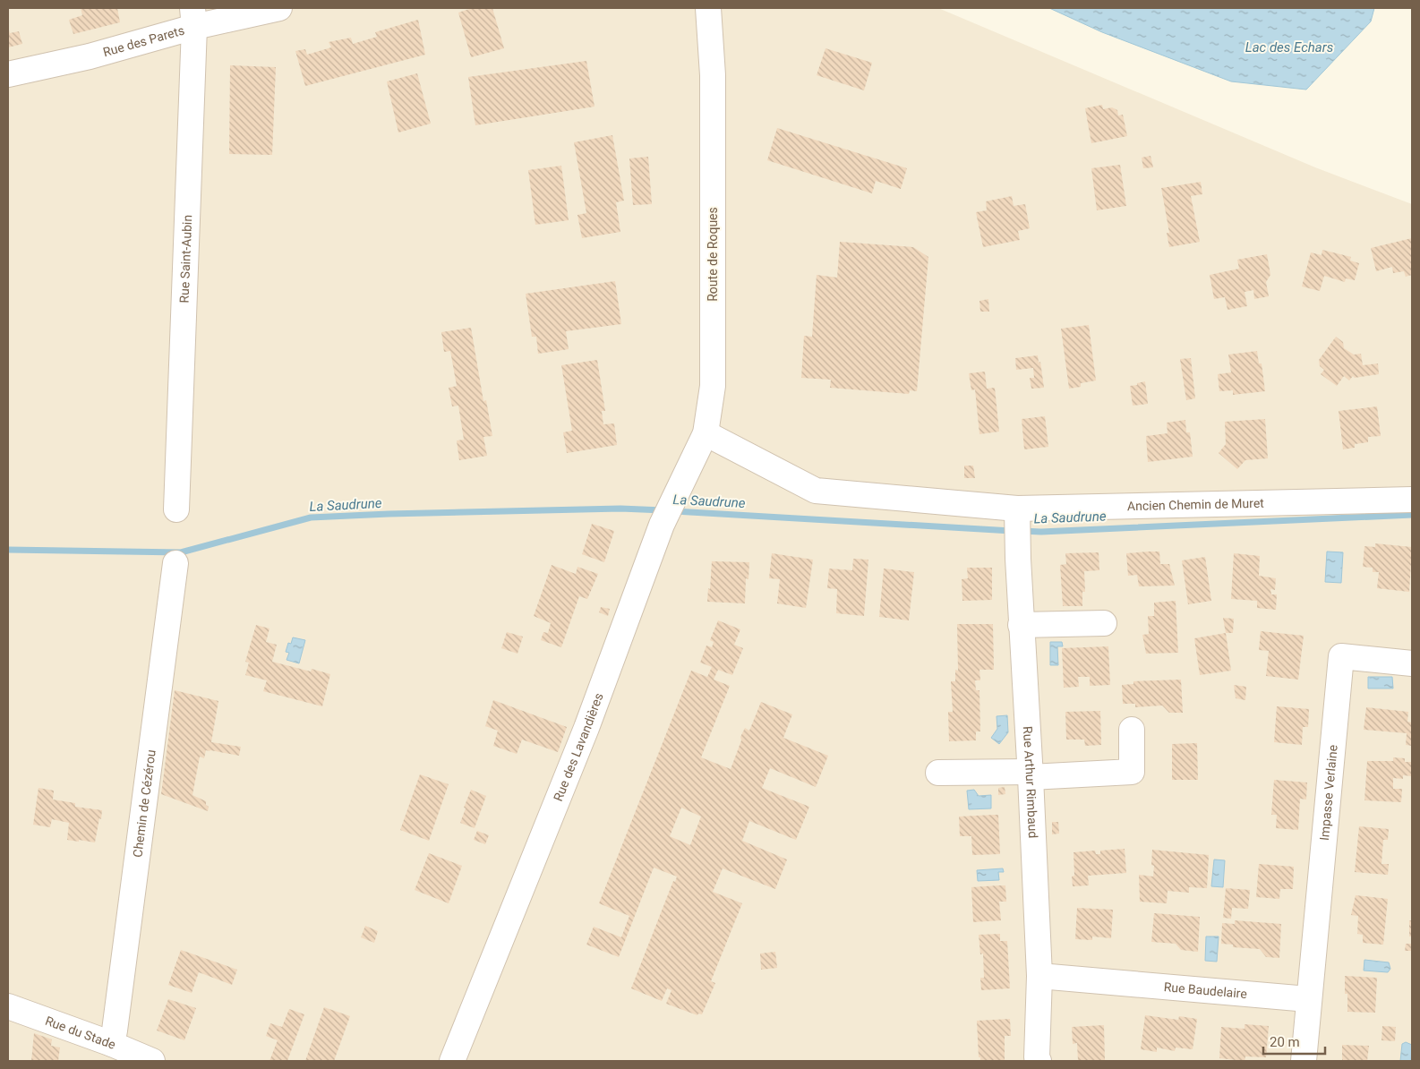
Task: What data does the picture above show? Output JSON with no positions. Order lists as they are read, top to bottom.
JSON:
{
  "streets": {
    "street": [
      "Rue des Parets",
      "Route de Roques",
      "Rue Saint-Aubin",
      "Ancien Chemin de Muret",
      "Rue des Lavandières",
      "Rue Arthur Rimbaud",
      "Impasse Verlaine",
      "Chemin de Cézérou",
      "Rue Baudelaire",
      "Rue du Stade"
    ]
  },
  "crossings": [
    ["Rue des Parets", "Rue Saint-Aubin"],
    ["Route de Roques", "Ancien Chemin de Muret"],
    ["Route de Roques", "Rue des Lavandières"],
    ["Ancien Chemin de Muret", "Rue des Lavandières"],
    ["Ancien Chemin de Muret", "Rue Arthur Rimbaud"],
    ["Rue Arthur Rimbaud", "Rue Baudelaire"],
    ["Impasse Verlaine", "Rue Baudelaire"],
    ["Chemin de Cézérou", "Rue du Stade"]
  ],
  "water": ["Lac des Echars", "La Saudrune"],
  "scale_bar": "20 m"
}
